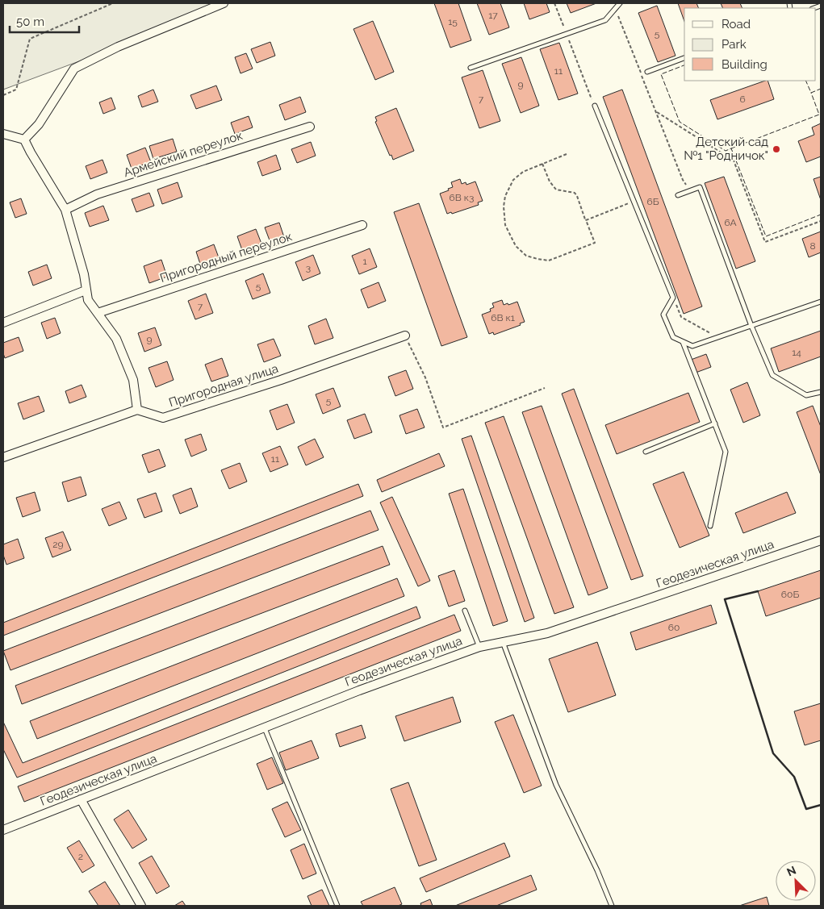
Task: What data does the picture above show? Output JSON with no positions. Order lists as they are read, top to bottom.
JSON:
{
  "streets": {
    "street": [
      "Армейский переулок",
      "Пригородный переулок",
      "Пригородная улица",
      "Геодезическая улица"
    ]
  },
  "places": ["Детский сад №1 \"Родничок\""],
  "house_numbers": [
    "17",
    "15",
    "5",
    "11",
    "9",
    "7",
    "6",
    "6В к3",
    "6Б",
    "6А",
    "8",
    "1",
    "3",
    "5",
    "7",
    "6В к1",
    "9",
    "14",
    "5",
    "11",
    "29",
    "60Б",
    "60",
    "2"
  ],
  "legend": ["Road", "Park", "Building"],
  "scale_bar": "50 m",
  "north": "top left"
}
